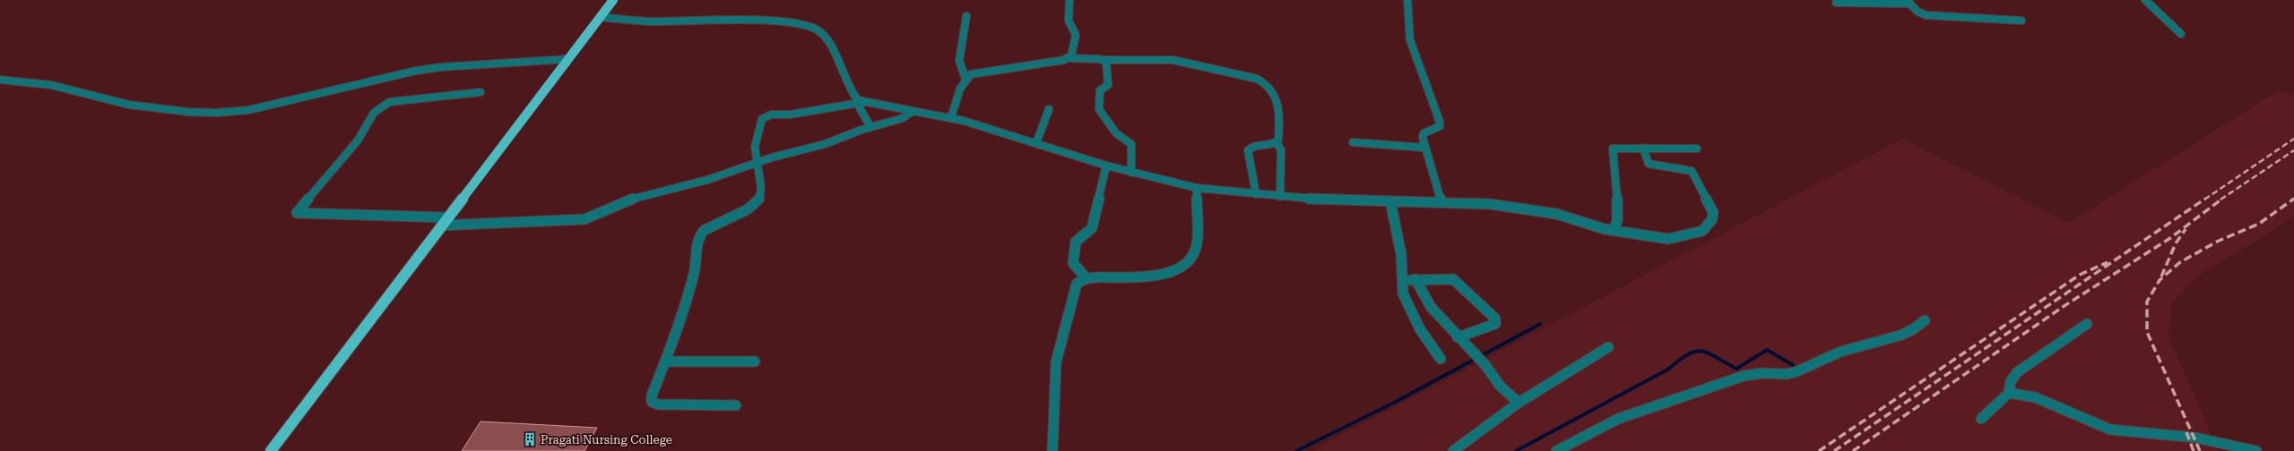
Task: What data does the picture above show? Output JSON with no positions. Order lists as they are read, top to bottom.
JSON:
{
  "places": {
    "building": ["Pragati Nursing College"]
  }
}
